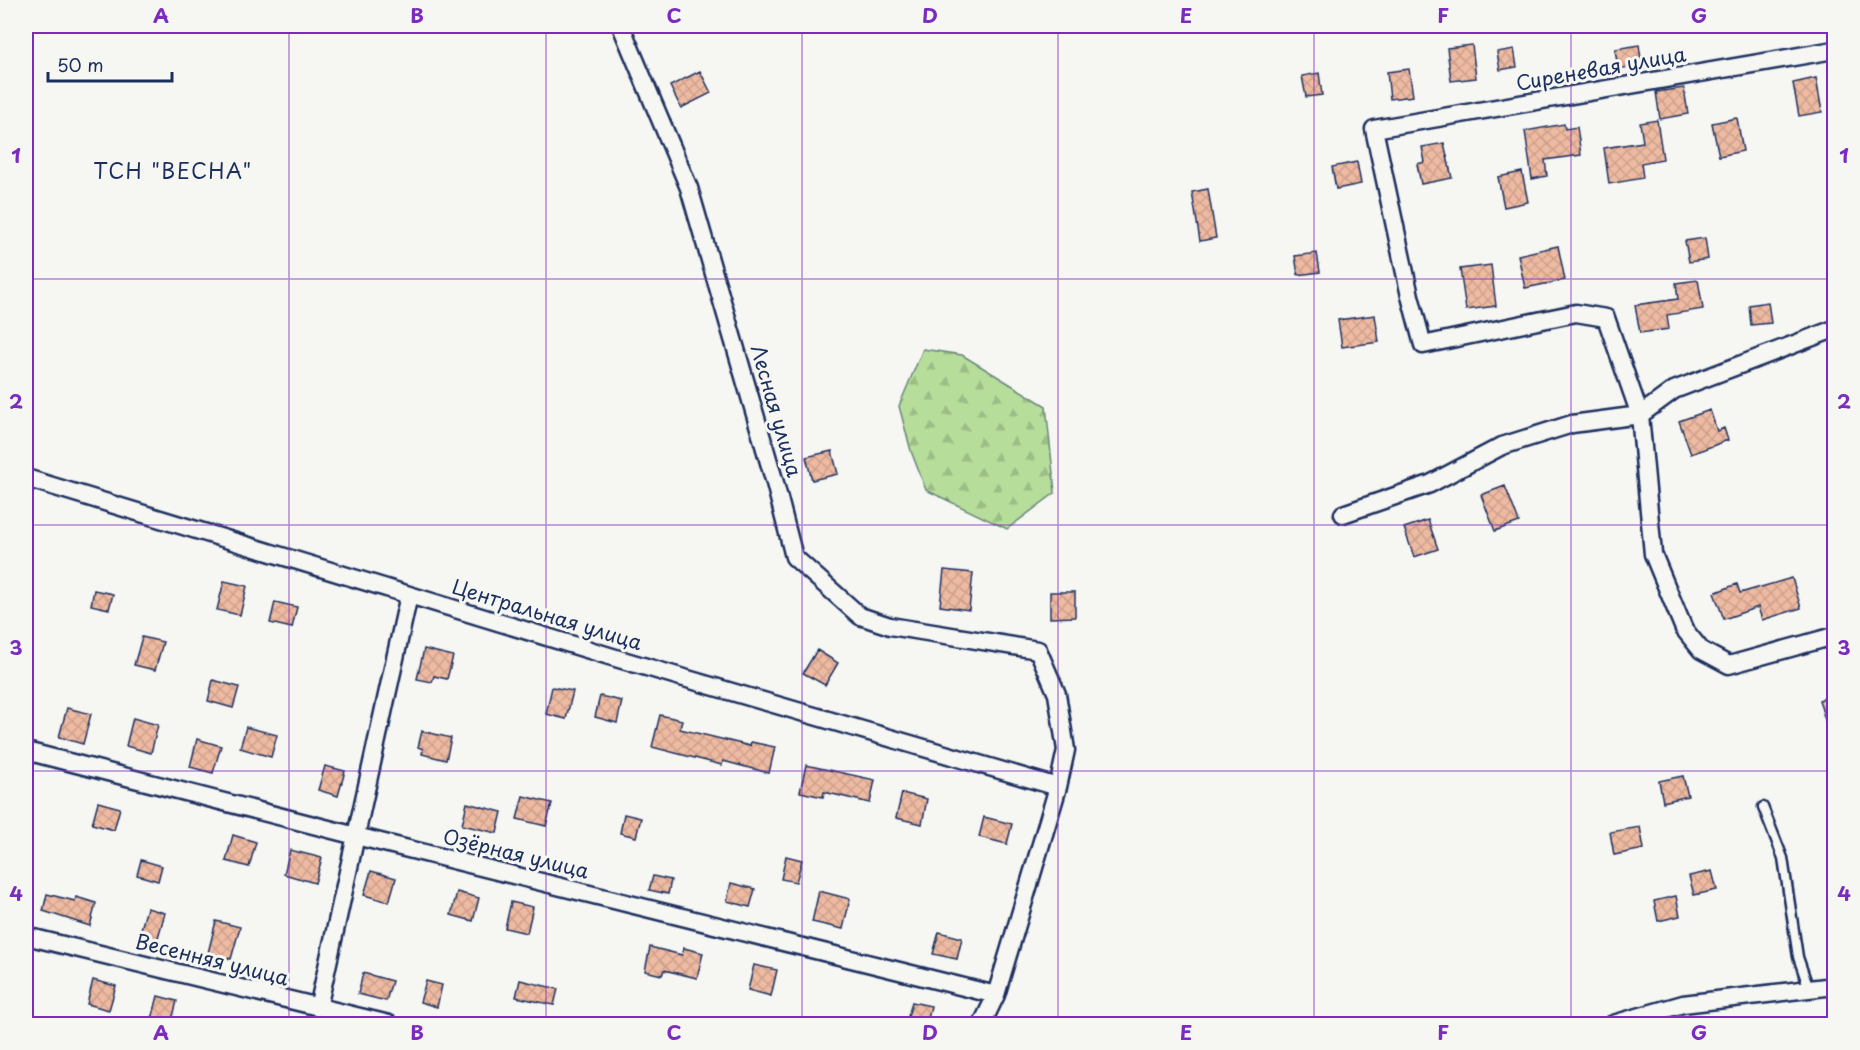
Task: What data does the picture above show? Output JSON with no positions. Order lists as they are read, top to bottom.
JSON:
{
  "streets": {
    "street": [
      "Сиреневая улица",
      "Лесная улица",
      "Центральная улица",
      "Озёрная улица",
      "Весенняя улица"
    ]
  },
  "crossings": [
    ["Лесная улица", "Центральная улица"]
  ],
  "districts": ["ТСН \"ВЕСНА\""],
  "scale_bar": "50 m",
  "grid": {
    "columns": [
      "A",
      "B",
      "C",
      "D",
      "E",
      "F",
      "G"
    ],
    "rows": [
      "1",
      "2",
      "3",
      "4"
    ]
  }
}
